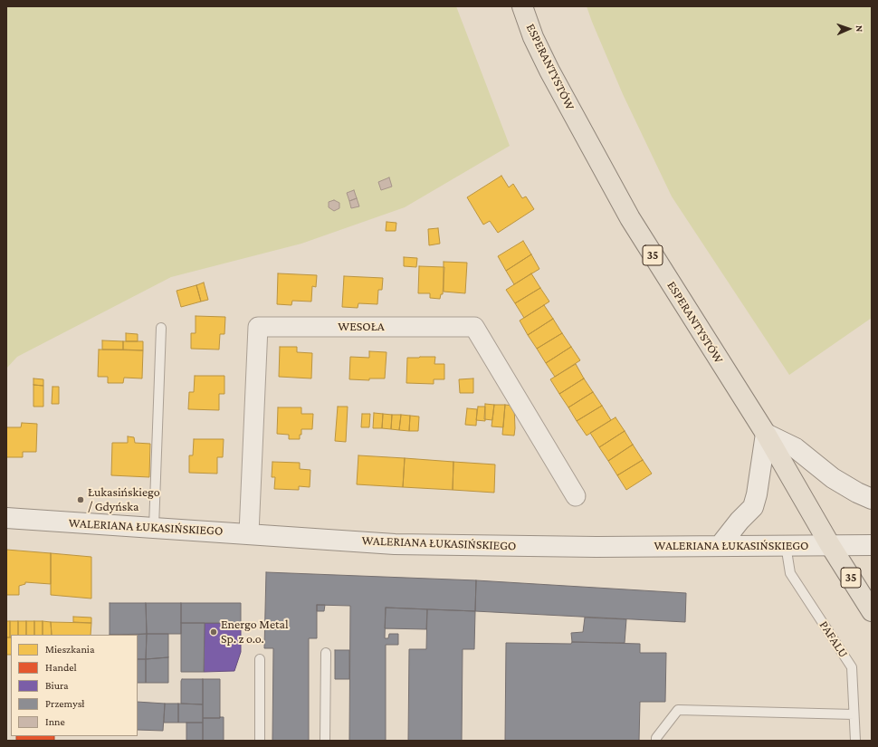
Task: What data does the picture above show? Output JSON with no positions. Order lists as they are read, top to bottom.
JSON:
{
  "streets": {
    "main road": ["ESPERANTYSTÓW", "35"],
    "street": ["WESOŁA", "WALERIANA ŁUKASIŃSKIEGO"],
    "lane": ["PAFALU"]
  },
  "crossings": [
    ["ESPERANTYSTÓW", "WALERIANA ŁUKASIŃSKIEGO"],
    ["WESOŁA", "WALERIANA ŁUKASIŃSKIEGO"],
    ["WALERIANA ŁUKASIŃSKIEGO", "PAFALU"]
  ],
  "places": ["Łukasińskiego / Gdyńska", "Energo Metal Sp. z o.o."],
  "legend": [
    "Mieszkania",
    "Handel",
    "Biura",
    "Przemysł",
    "Inne"
  ],
  "north": "right"
}
